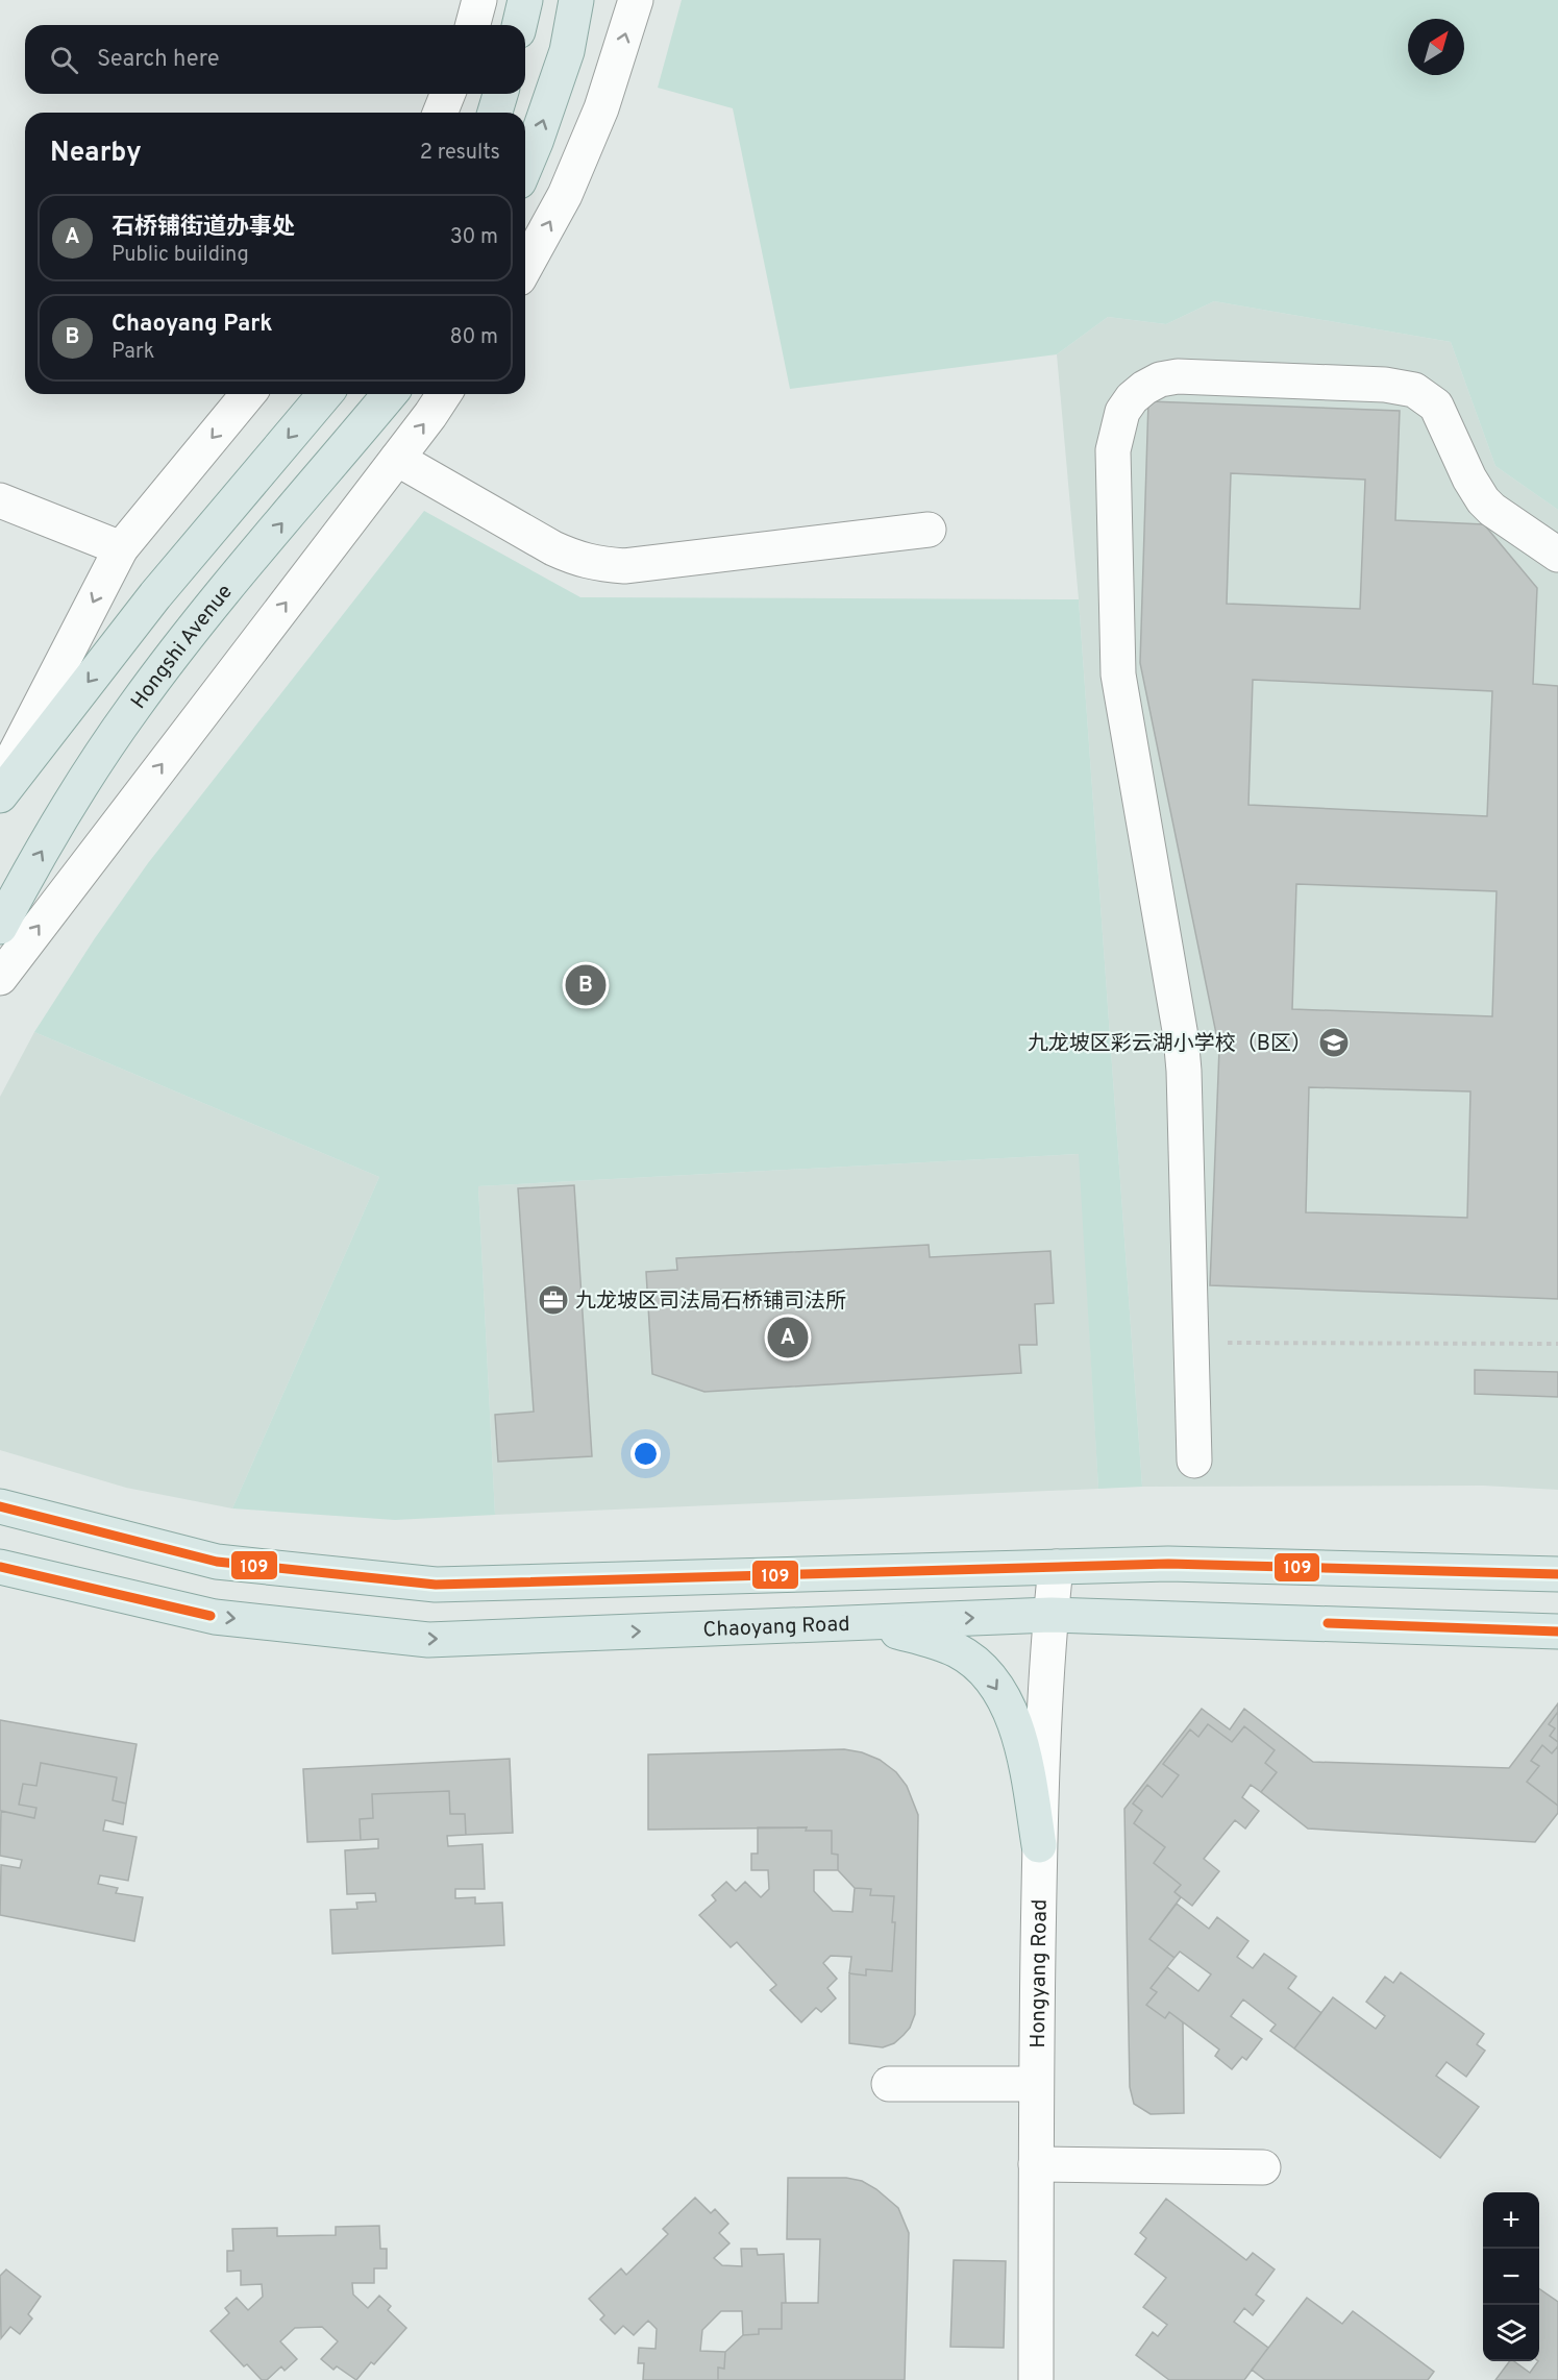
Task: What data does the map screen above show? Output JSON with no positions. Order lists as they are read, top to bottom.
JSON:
{
  "streets": {
    "main road": ["Hongshi Avenue", "Chaoyang Road"],
    "street": ["Hongyang Road"]
  },
  "crossings": [
    ["Chaoyang Road", "Hongyang Road"]
  ],
  "places": {
    "school or university": ["九龙坡区彩云湖小学校（B区）"],
    "office": ["九龙坡区司法局石桥铺司法所"]
  },
  "lines": ["transit line 109"],
  "north": "top right",
  "page": {
    "search": "Search here",
    "heading": ["Nearby", "2 results"],
    "list": [
      {
        "mark": "A",
        "name": "石桥铺街道办事处",
        "note": "Public building",
        "value": "30 m"
      },
      {
        "mark": "B",
        "name": "Chaoyang Park",
        "note": "Park",
        "value": "80 m"
      }
    ],
    "pins": ["B", "A"],
    "map_buttons": ["+", "−"]
  }
}
